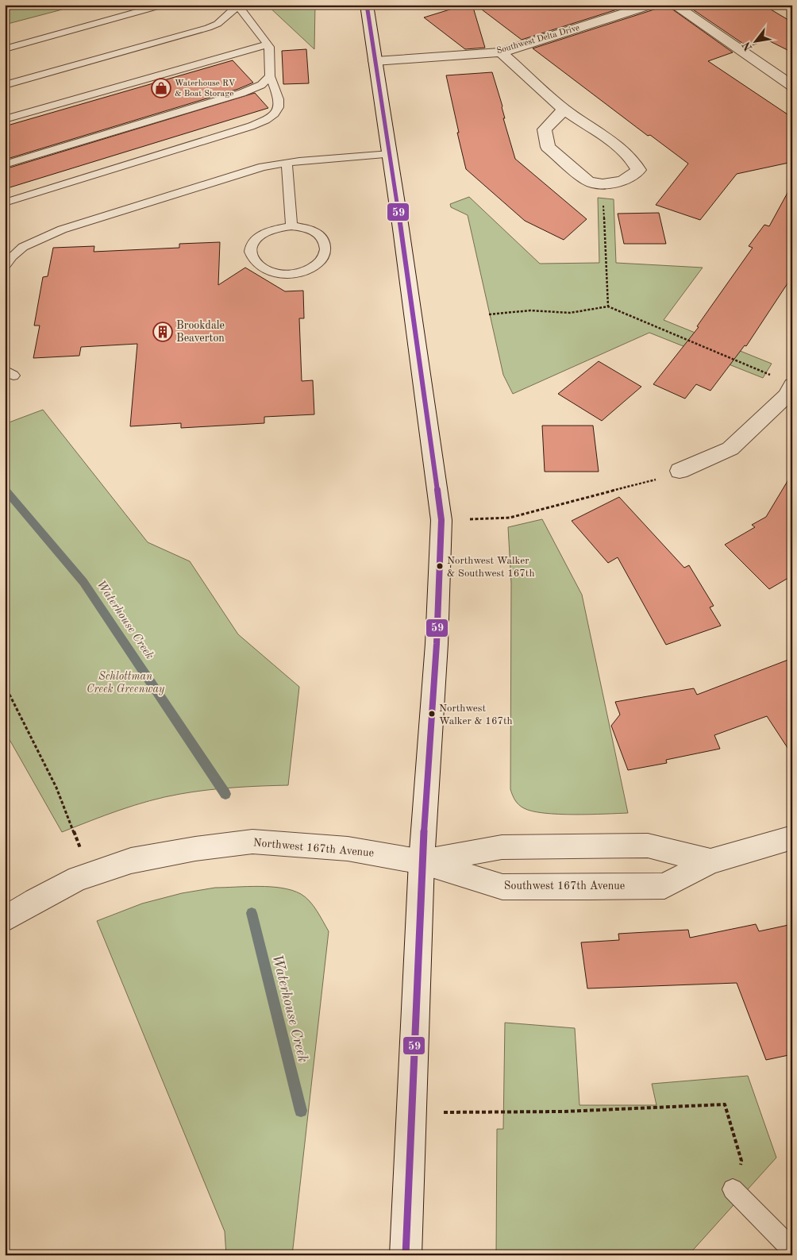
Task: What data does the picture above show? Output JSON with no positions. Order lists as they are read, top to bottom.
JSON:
{
  "streets": {
    "street": ["Southwest Delta Drive", "Northwest 167th Avenue", "Southwest 167th Avenue"]
  },
  "crossings": [
    ["Northwest 167th Avenue", "Southwest 167th Avenue"]
  ],
  "water": ["Waterhouse Creek"],
  "parks": ["Schlottman Creek Greenway"],
  "places": {
    "shop": ["Waterhouse RV & Boat Storage"],
    "building": ["Brookdale Beaverton"],
    "other": ["Northwest Walker & Southwest 167th", "Northwest Walker & 167th"]
  },
  "lines": ["transit line 59"],
  "north": "bottom left"
}
